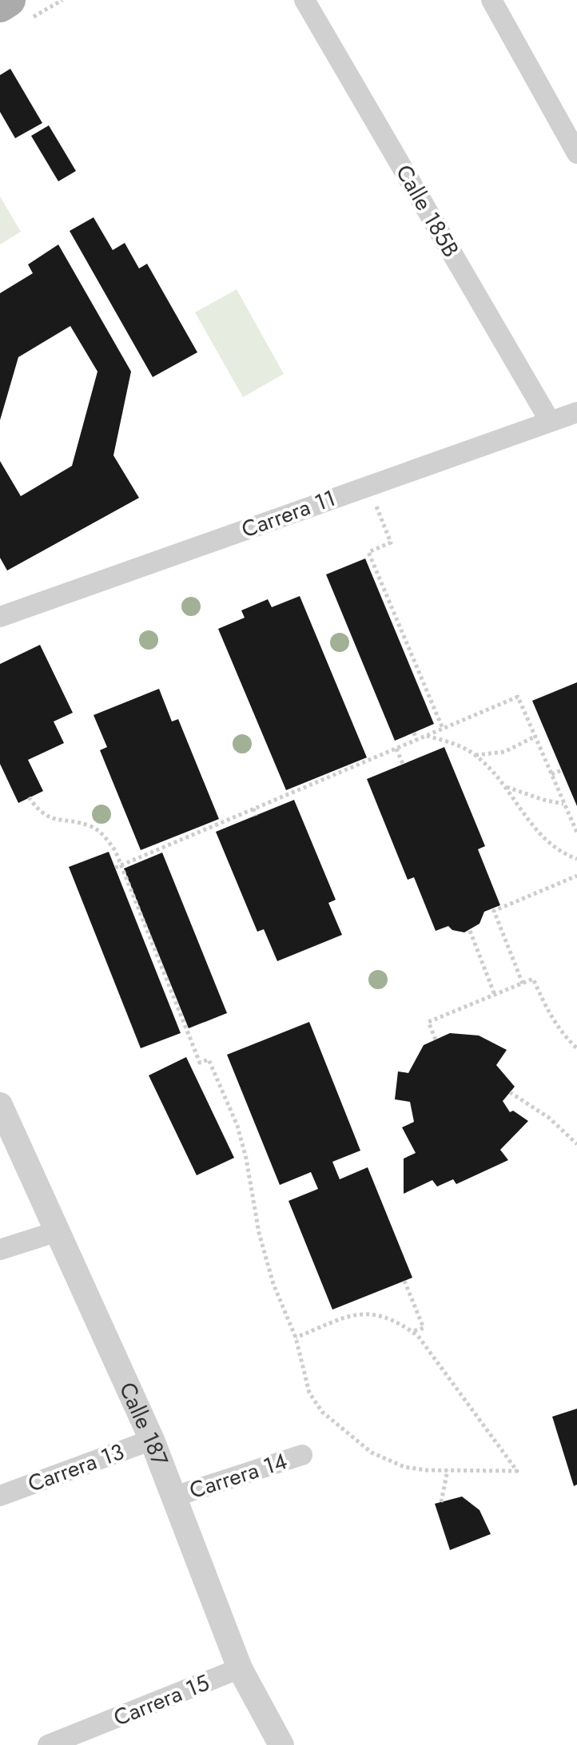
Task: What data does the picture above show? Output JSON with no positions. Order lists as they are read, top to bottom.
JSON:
{
  "streets": {
    "street": [
      "Calle 185B",
      "Carrera 11",
      "Calle 187",
      "Carrera 13",
      "Carrera 14",
      "Carrera 15"
    ]
  },
  "crossings": [
    ["Calle 185B", "Carrera 11"],
    ["Calle 187", "Carrera 13"],
    ["Calle 187", "Carrera 14"],
    ["Calle 187", "Carrera 15"]
  ]
}
